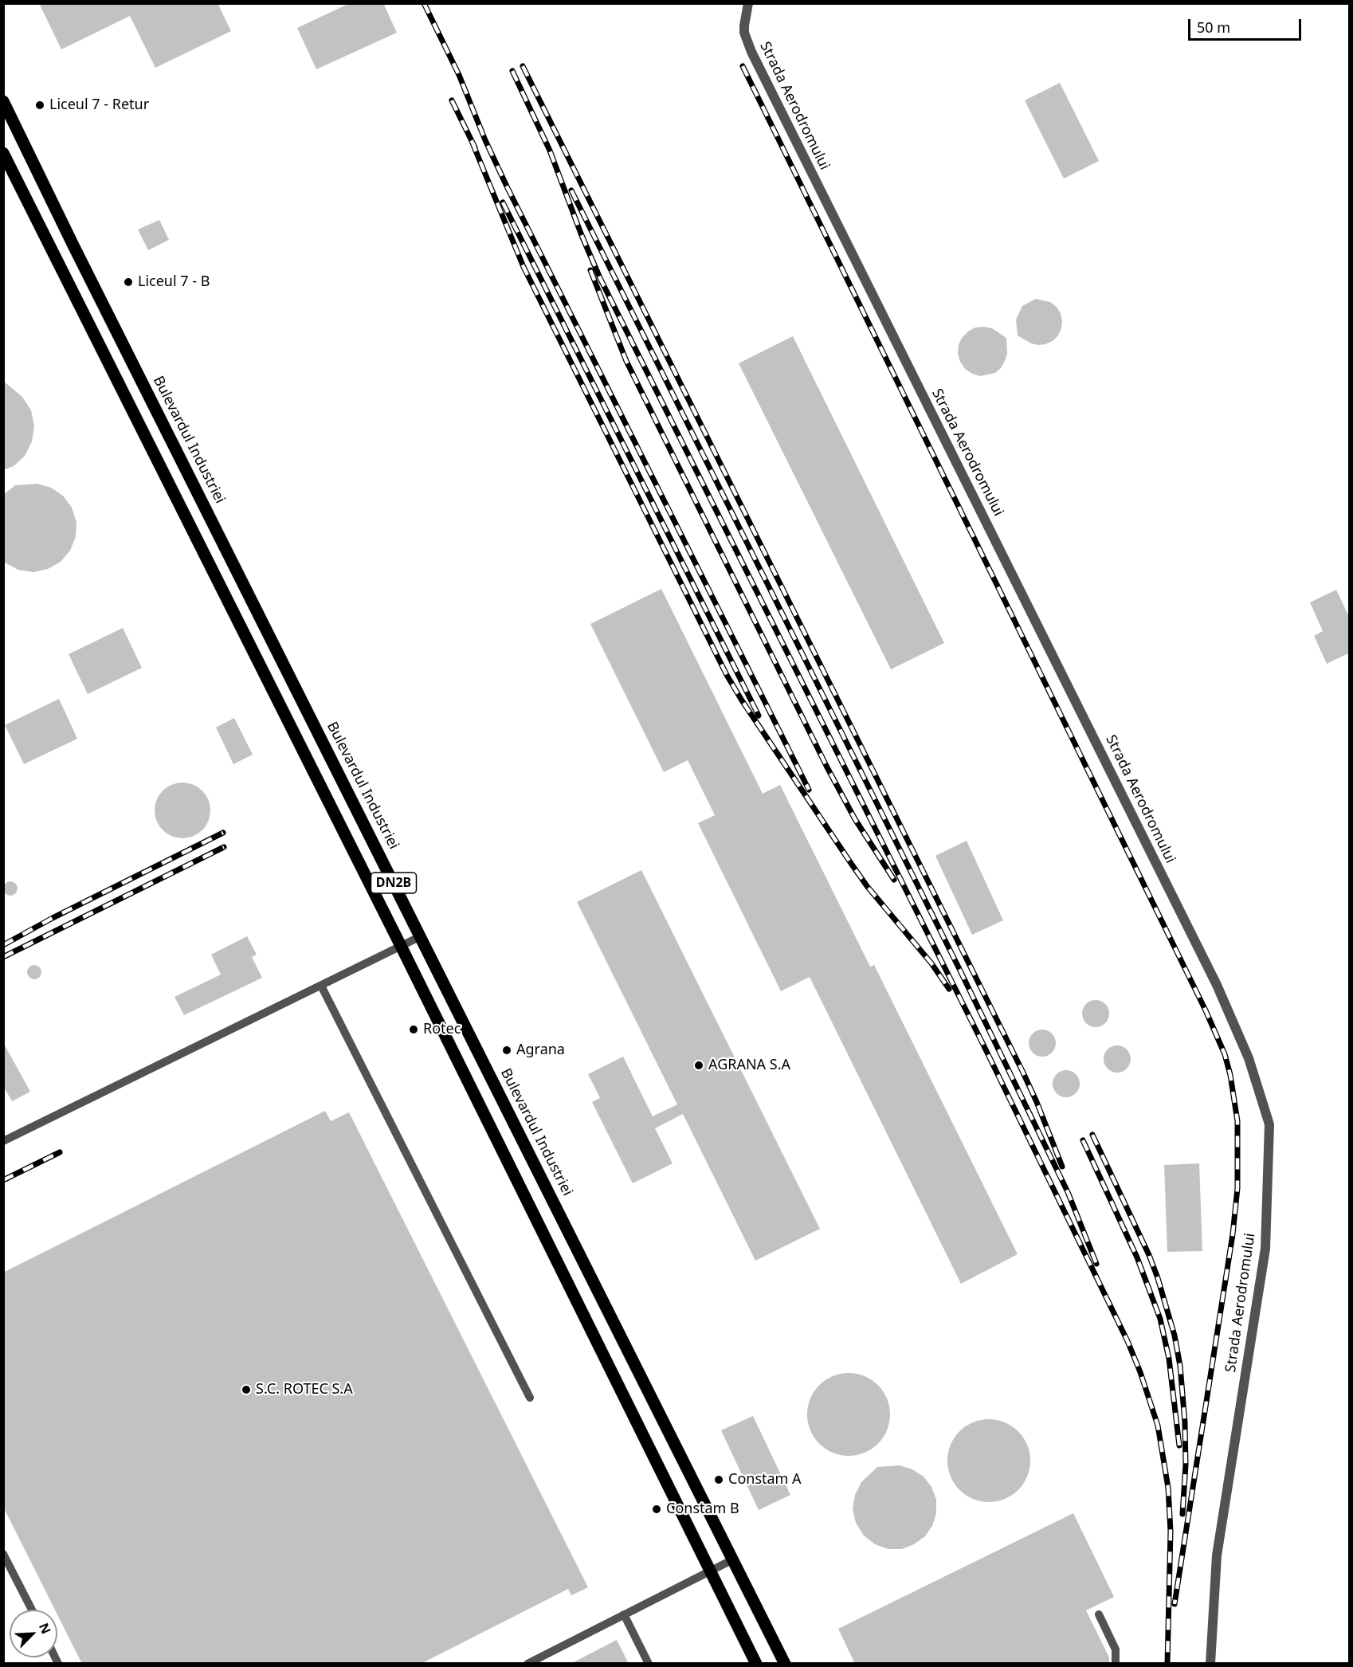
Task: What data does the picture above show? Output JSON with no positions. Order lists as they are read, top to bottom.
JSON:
{
  "streets": {
    "main road": ["Bulevardul Industriei", "DN2B"],
    "street": ["Strada Aerodromului"]
  },
  "places": [
    "Liceul 7 - Retur",
    "Liceul 7 - B",
    "Rotec",
    "Agrana",
    "AGRANA S.A",
    "S.C. ROTEC S.A",
    "Constam A",
    "Constam B"
  ],
  "scale_bar": "50 m",
  "north": "top right"
}
